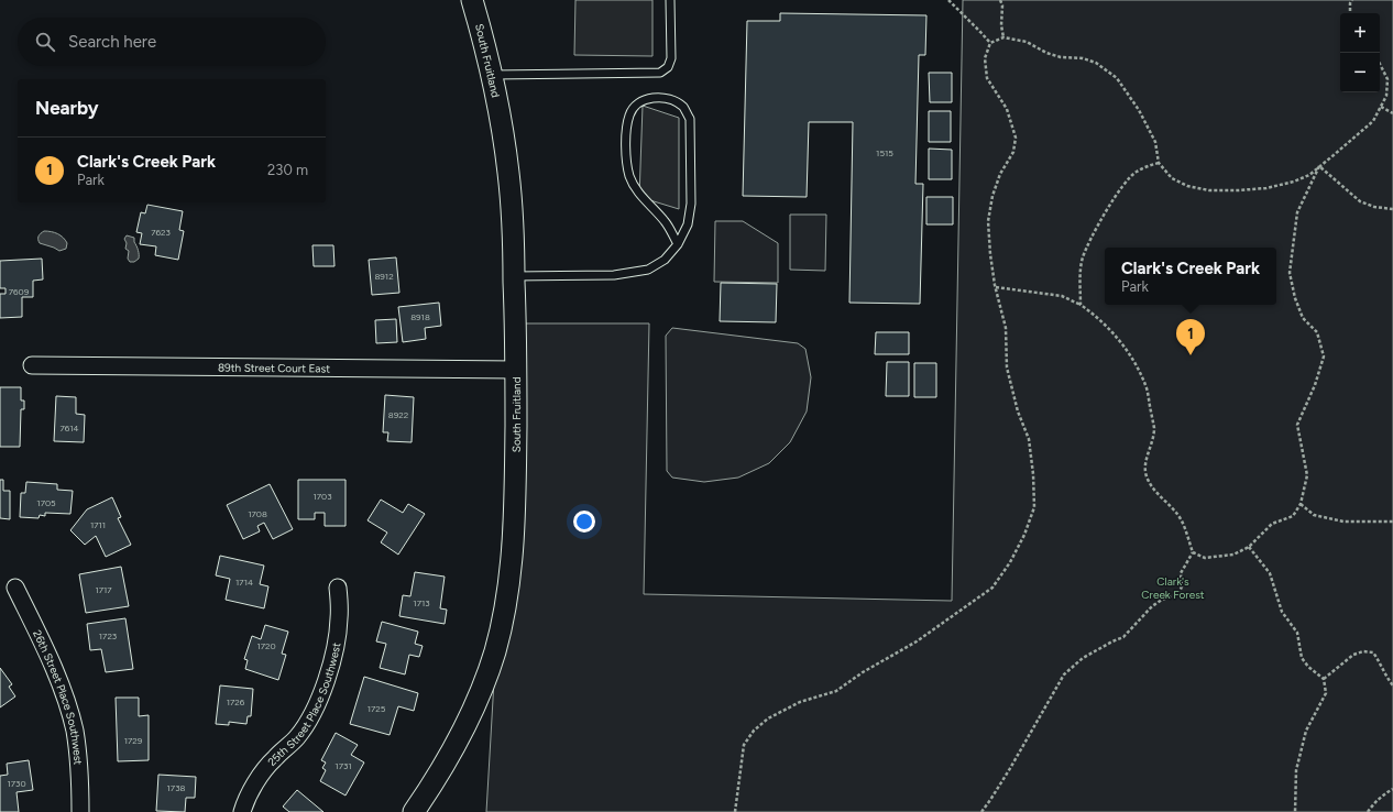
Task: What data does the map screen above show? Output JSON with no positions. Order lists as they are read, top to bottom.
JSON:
{
  "streets": {
    "street": [
      "South Fruitland",
      "89th Street Court East",
      "26th Street Place Southwest",
      "25th Street Place Southwest"
    ]
  },
  "crossings": [
    ["South Fruitland", "89th Street Court East"]
  ],
  "parks": ["Clark's Creek Forest"],
  "house_numbers": [
    "1515",
    "7623",
    "8912",
    "7609",
    "8918",
    "8922",
    "7614",
    "1703",
    "1705",
    "1708",
    "1711",
    "1714",
    "1717",
    "1713",
    "1723",
    "1720",
    "1726",
    "1725",
    "1729",
    "1731",
    "1730",
    "1738"
  ],
  "page": {
    "map_buttons": ["+", "−"],
    "search": "Search here",
    "heading": "Nearby",
    "list": [
      {
        "mark": "1",
        "name": "Clark's Creek Park",
        "note": "Park",
        "value": "230 m"
      }
    ],
    "popup": ["Clark's Creek Park", "Park"],
    "pins": "1"
  }
}
